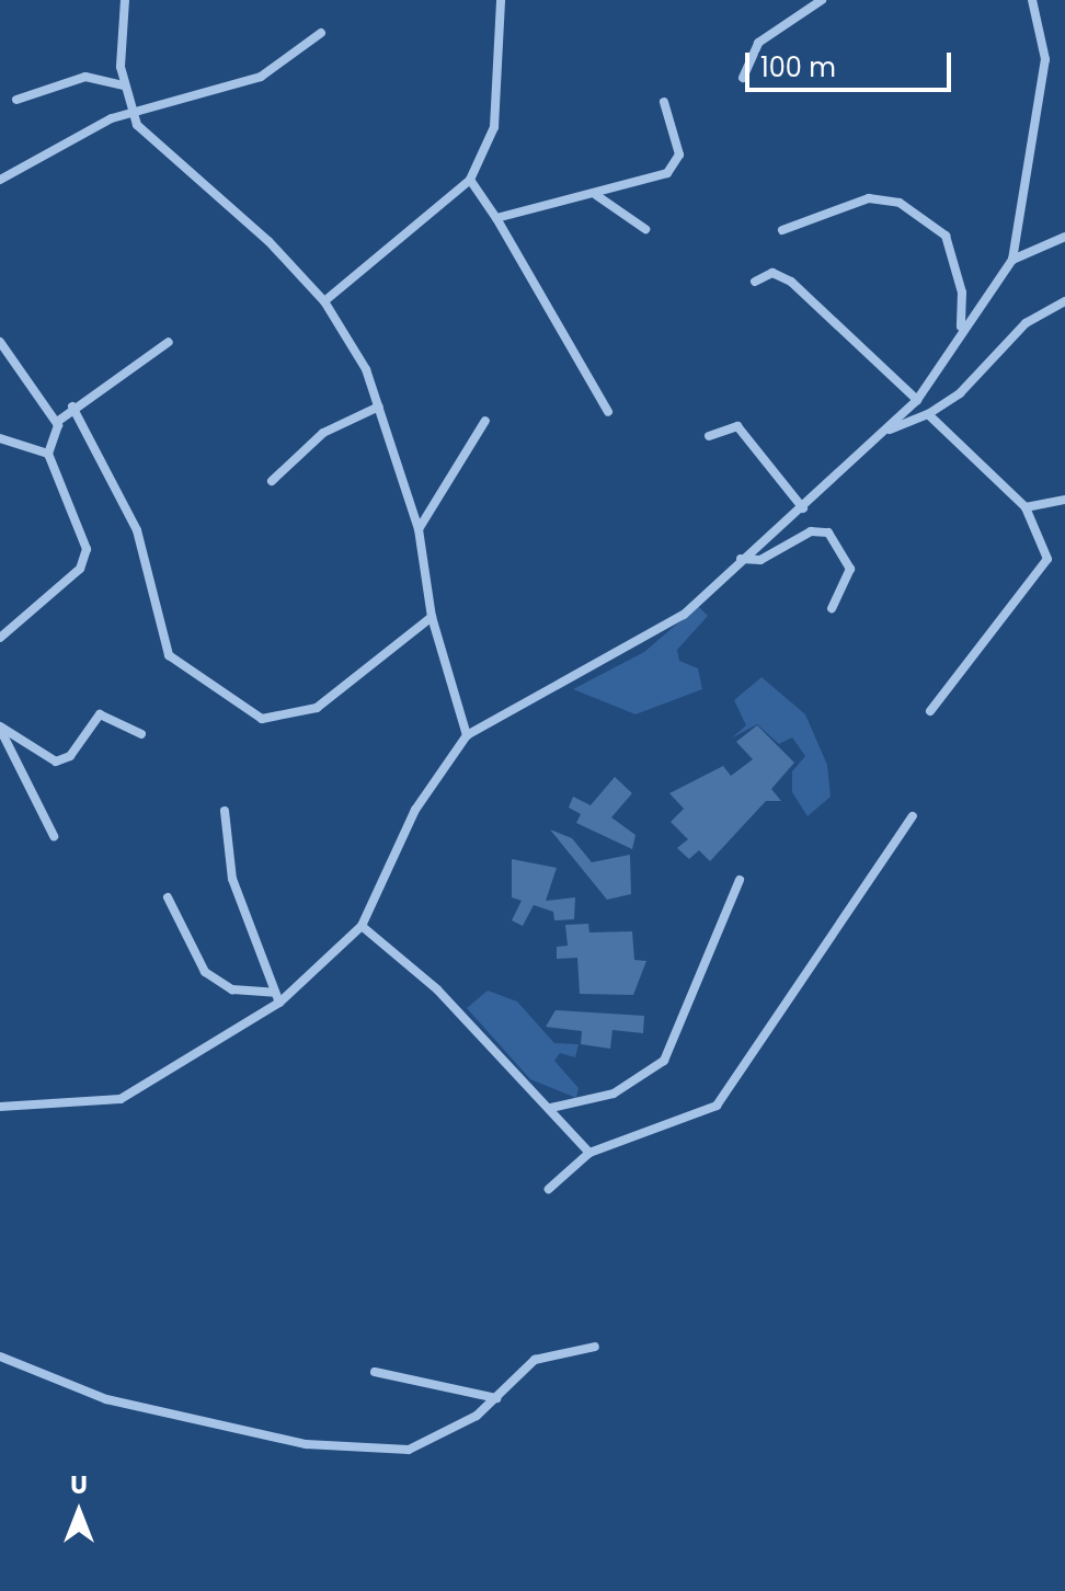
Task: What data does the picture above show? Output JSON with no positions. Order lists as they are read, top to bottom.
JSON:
{
  "scale_bar": "100 m",
  "north": "top"
}
